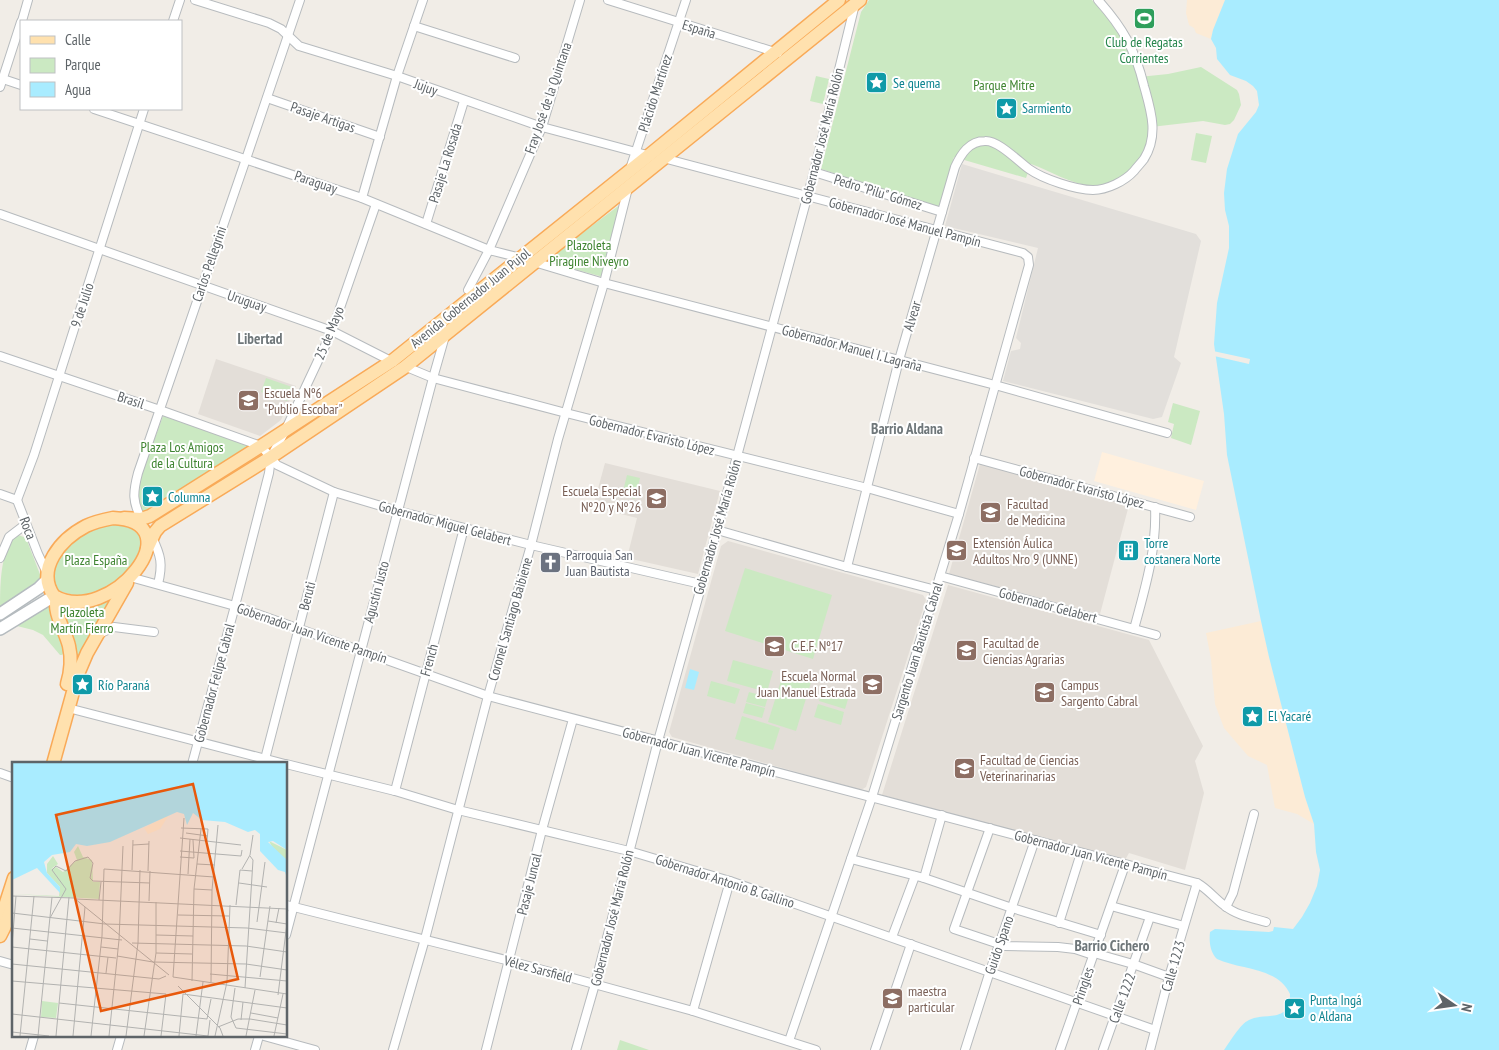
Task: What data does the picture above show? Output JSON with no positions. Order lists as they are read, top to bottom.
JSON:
{
  "streets": {
    "main road": ["Avenida Gobernador Juan Pujol"],
    "street": [
      "España",
      "Jujuy",
      "Plácido Martínez",
      "Fray José de la Quintana",
      "Pasaje Artigas",
      "Gobernador José María Rolón",
      "Pasaje La Rosada",
      "Paraguay",
      "Pedro \"Pilu\" Gómez",
      "Gobernador José Manuel Pampín",
      "Carlos Pellegrini",
      "Uruguay",
      "9 de Julio",
      "Alvear",
      "25 de Mayo",
      "Gobernador Manuel I. Lagraña",
      "Brasil",
      "Gobernador Evaristo López",
      "Gobernador Miguel Gelabert",
      "Roca",
      "Agustín Justo",
      "Beruti",
      "Gobernador Gelabert",
      "Coronel Santiago Baibiene",
      "Gobernador Juan Vicente Pampín",
      "Sargento Juan Bautista Cabral",
      "French",
      "Gobernador Felipe Cabral",
      "Gobernador Antonio B. Gallino",
      "Pasaje Juncal",
      "Guido Spano",
      "Calle 1223",
      "Vélez Sarsfield",
      "Pringles",
      "Calle 1222"
    ]
  },
  "crossings": [
    ["España", "Plácido Martínez"],
    ["España", "Avenida Gobernador Juan Pujol"],
    ["Jujuy", "Plácido Martínez"],
    ["Jujuy", "Fray José de la Quintana"],
    ["Jujuy", "Pasaje La Rosada"],
    ["Jujuy", "Gobernador José Manuel Pampín"],
    ["Jujuy", "Carlos Pellegrini"],
    ["Jujuy", "Avenida Gobernador Juan Pujol"],
    ["Plácido Martínez", "Avenida Gobernador Juan Pujol"],
    ["Plácido Martínez", "Coronel Santiago Baibiene"],
    ["Fray José de la Quintana", "Paraguay"],
    ["Pasaje Artigas", "Carlos Pellegrini"],
    ["Gobernador José María Rolón", "Pedro \"Pilu\" Gómez"],
    ["Gobernador José María Rolón", "Gobernador José Manuel Pampín"],
    ["Gobernador José María Rolón", "Avenida Gobernador Juan Pujol"],
    ["Gobernador José María Rolón", "Gobernador Manuel I. Lagraña"],
    ["Gobernador José María Rolón", "Gobernador Evaristo López"],
    ["Gobernador José María Rolón", "Gobernador Miguel Gelabert"],
    ["Gobernador José María Rolón", "Gobernador Juan Vicente Pampín"],
    ["Gobernador José María Rolón", "Gobernador Antonio B. Gallino"],
    ["Gobernador José María Rolón", "Vélez Sarsfield"],
    ["Pasaje La Rosada", "Paraguay"],
    ["Paraguay", "Carlos Pellegrini"],
    ["Paraguay", "Avenida Gobernador Juan Pujol"],
    ["Paraguay", "9 de Julio"],
    ["Paraguay", "25 de Mayo"],
    ["Paraguay", "Gobernador Manuel I. Lagraña"],
    ["Pedro \"Pilu\" Gómez", "Alvear"],
    ["Gobernador José Manuel Pampín", "Avenida Gobernador Juan Pujol"],
    ["Gobernador José Manuel Pampín", "Alvear"],
    ["Gobernador José Manuel Pampín", "Sargento Juan Bautista Cabral"],
    ["Carlos Pellegrini", "Avenida Gobernador Juan Pujol"],
    ["Carlos Pellegrini", "Uruguay"],
    ["Carlos Pellegrini", "Brasil"],
    ["Carlos Pellegrini", "Roca"],
    ["Carlos Pellegrini", "Gobernador Juan Vicente Pampín"],
    ["Avenida Gobernador Juan Pujol", "Uruguay"],
    ["Avenida Gobernador Juan Pujol", "25 de Mayo"],
    ["Avenida Gobernador Juan Pujol", "Gobernador Manuel I. Lagraña"],
    ["Avenida Gobernador Juan Pujol", "Brasil"],
    ["Avenida Gobernador Juan Pujol", "Gobernador Miguel Gelabert"],
    ["Avenida Gobernador Juan Pujol", "Roca"],
    ["Avenida Gobernador Juan Pujol", "Agustín Justo"],
    ["Avenida Gobernador Juan Pujol", "Coronel Santiago Baibiene"],
    ["Avenida Gobernador Juan Pujol", "Gobernador Juan Vicente Pampín"],
    ["Avenida Gobernador Juan Pujol", "Gobernador Felipe Cabral"],
    ["Uruguay", "9 de Julio"],
    ["Uruguay", "25 de Mayo"],
    ["Uruguay", "Gobernador Evaristo López"],
    ["Uruguay", "Agustín Justo"],
    ["9 de Julio", "Brasil"],
    ["9 de Julio", "Roca"],
    ["Alvear", "Gobernador Manuel I. Lagraña"],
    ["Alvear", "Gobernador Evaristo López"],
    ["25 de Mayo", "Gobernador Miguel Gelabert"],
    ["25 de Mayo", "Gobernador Felipe Cabral"],
    ["Gobernador Manuel I. Lagraña", "Coronel Santiago Baibiene"],
    ["Gobernador Manuel I. Lagraña", "Sargento Juan Bautista Cabral"],
    ["Brasil", "Gobernador Miguel Gelabert"],
    ["Gobernador Evaristo López", "Agustín Justo"],
    ["Gobernador Evaristo López", "Coronel Santiago Baibiene"],
    ["Gobernador Evaristo López", "Sargento Juan Bautista Cabral"],
    ["Gobernador Miguel Gelabert", "Agustín Justo"],
    ["Gobernador Miguel Gelabert", "Beruti"],
    ["Gobernador Miguel Gelabert", "Coronel Santiago Baibiene"],
    ["Gobernador Miguel Gelabert", "French"],
    ["Gobernador Miguel Gelabert", "Gobernador Felipe Cabral"],
    ["Roca", "Gobernador Juan Vicente Pampín"],
    ["Agustín Justo", "Gobernador Juan Vicente Pampín"],
    ["Agustín Justo", "Gobernador Antonio B. Gallino"],
    ["Agustín Justo", "Vélez Sarsfield"],
    ["Beruti", "Gobernador Juan Vicente Pampín"],
    ["Beruti", "Gobernador Antonio B. Gallino"],
    ["Gobernador Gelabert", "Sargento Juan Bautista Cabral"],
    ["Coronel Santiago Baibiene", "Gobernador Juan Vicente Pampín"],
    ["Coronel Santiago Baibiene", "Gobernador Antonio B. Gallino"],
    ["Coronel Santiago Baibiene", "Vélez Sarsfield"],
    ["Gobernador Juan Vicente Pampín", "Sargento Juan Bautista Cabral"],
    ["Gobernador Juan Vicente Pampín", "French"],
    ["Gobernador Juan Vicente Pampín", "Gobernador Felipe Cabral"],
    ["Gobernador Juan Vicente Pampín", "Pasaje Juncal"],
    ["Gobernador Juan Vicente Pampín", "Guido Spano"],
    ["Gobernador Juan Vicente Pampín", "Calle 1223"],
    ["Gobernador Juan Vicente Pampín", "Pringles"],
    ["Sargento Juan Bautista Cabral", "Gobernador Antonio B. Gallino"],
    ["Sargento Juan Bautista Cabral", "Vélez Sarsfield"],
    ["French", "Gobernador Antonio B. Gallino"],
    ["Gobernador Felipe Cabral", "Gobernador Antonio B. Gallino"],
    ["Gobernador Antonio B. Gallino", "Pasaje Juncal"],
    ["Gobernador Antonio B. Gallino", "Guido Spano"],
    ["Gobernador Antonio B. Gallino", "Calle 1223"],
    ["Gobernador Antonio B. Gallino", "Pringles"],
    ["Gobernador Antonio B. Gallino", "Calle 1222"],
    ["Pasaje Juncal", "Vélez Sarsfield"]
  ],
  "districts": ["Libertad", "Barrio Aldana", "Barrio Cichero"],
  "parks": [
    "Parque Mitre",
    "Plazoleta Piragine Niveyro",
    "Plaza Los Amigos de la Cultura",
    "Plaza España",
    "Plazoleta Martín Fierro"
  ],
  "places": {
    "sports": ["Club de Regatas Corrientes"],
    "place": [
      "Se quema",
      "Sarmiento",
      "Columna",
      "Río Paraná",
      "El Yacaré",
      "Punta Ingá o Aldana"
    ],
    "school or university": [
      "Escuela Nº6 \"Publio Escobar\"",
      "Escuela Especial Nº20 y Nº26",
      "Facultad de Medicina",
      "Extensión Áulica Adultos Nro 9 (UNNE)",
      "C.E.F. Nº17",
      "Facultad de Ciencias Agrarias",
      "Escuela Normal Juan Manuel Estrada",
      "Campus Sargento Cabral",
      "Facultad de Ciencias Veterinarinarias",
      "maestra particular"
    ],
    "building": ["Torre costanera Norte"],
    "church": ["Parroquia San Juan Bautista"]
  },
  "legend": ["Calle", "Parque", "Agua"],
  "north": "right"
}
